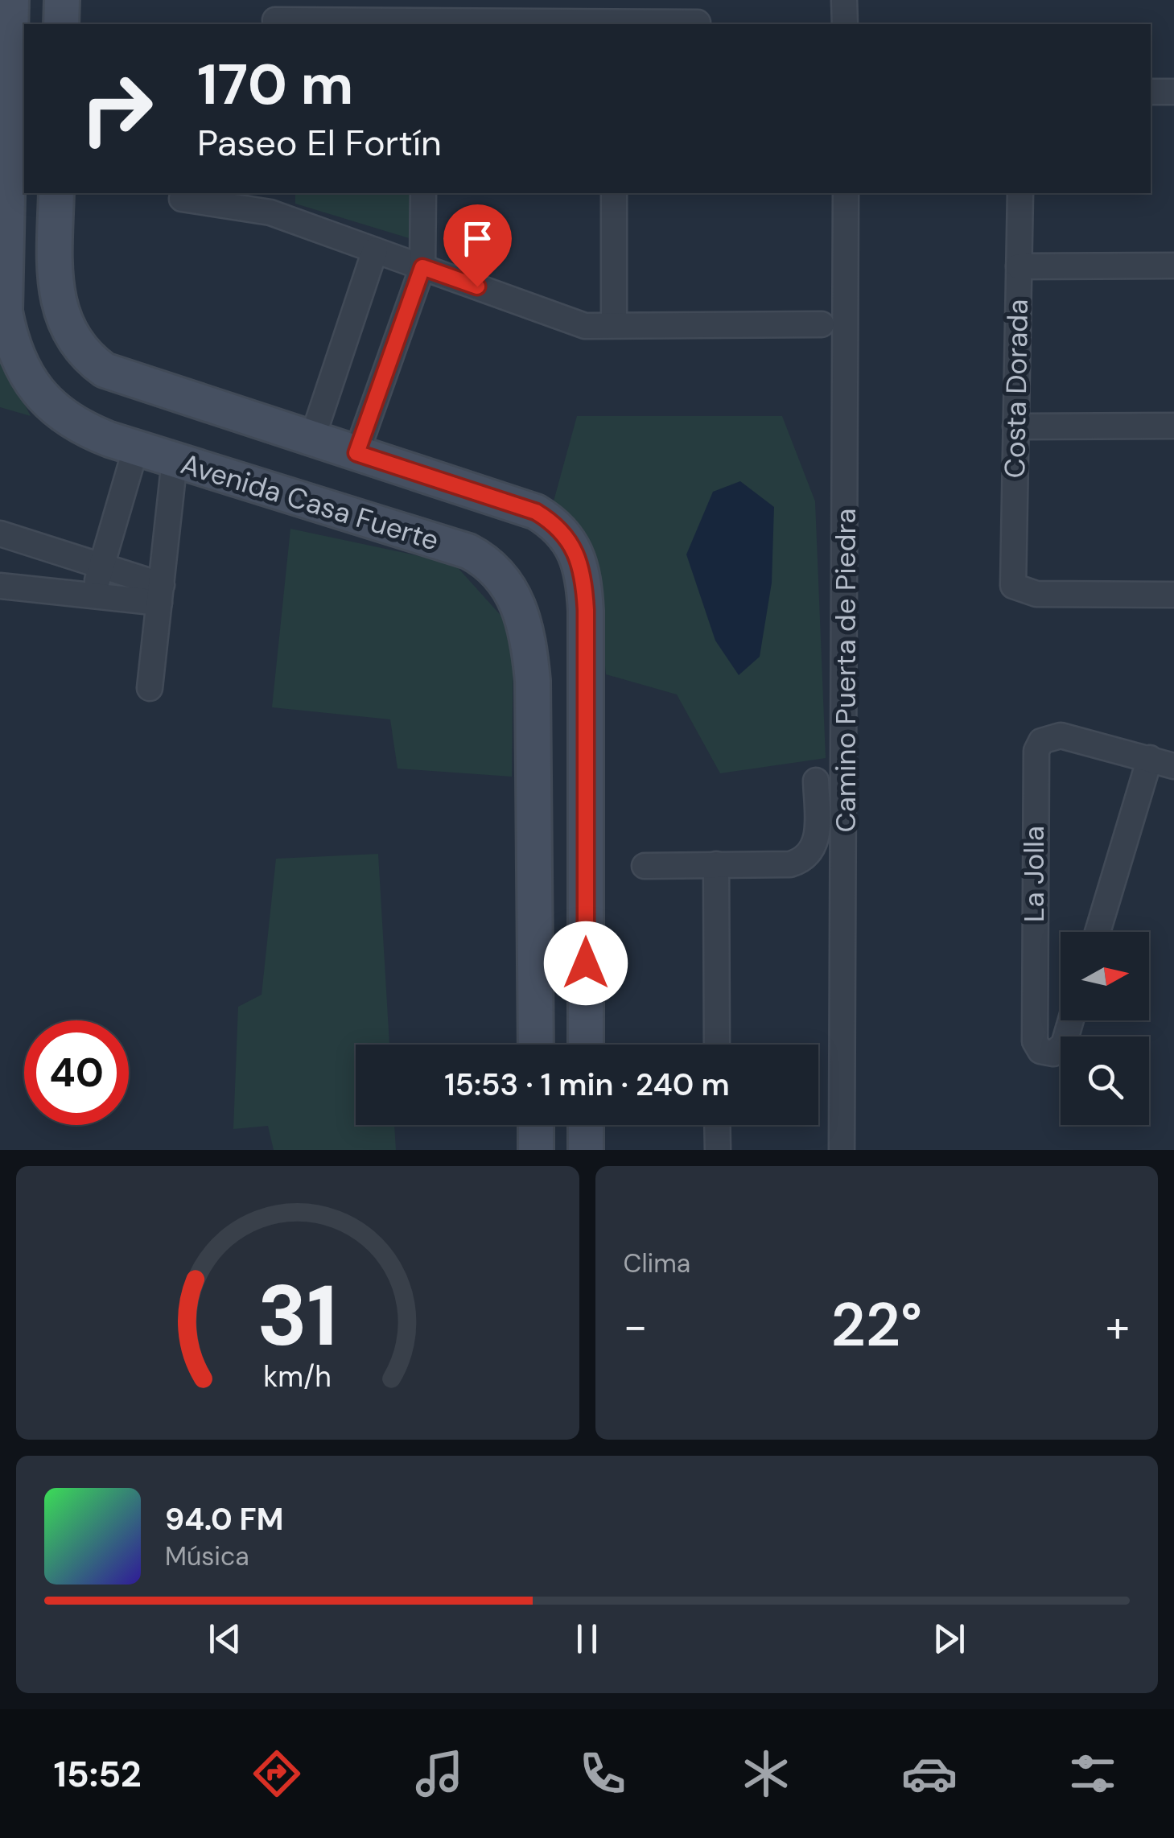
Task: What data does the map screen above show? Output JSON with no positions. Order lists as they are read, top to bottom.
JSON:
{
  "streets": {
    "street": [
      "Costa Dorada",
      "Avenida Casa Fuerte",
      "Camino Puerta de Piedra",
      "La Jolla"
    ]
  },
  "north": "right",
  "page": {
    "turn": ["170 m", "Paseo El Fortín"],
    "limit": "40",
    "trip": "15:53 · 1 min · 240 m",
    "tile": "Clima",
    "heat": ["−", "22°", "+"],
    "song": ["94.0 FM", "Música"],
    "tabs": "15:52",
    "gauge": ["31", "km/h"]
  }
}
